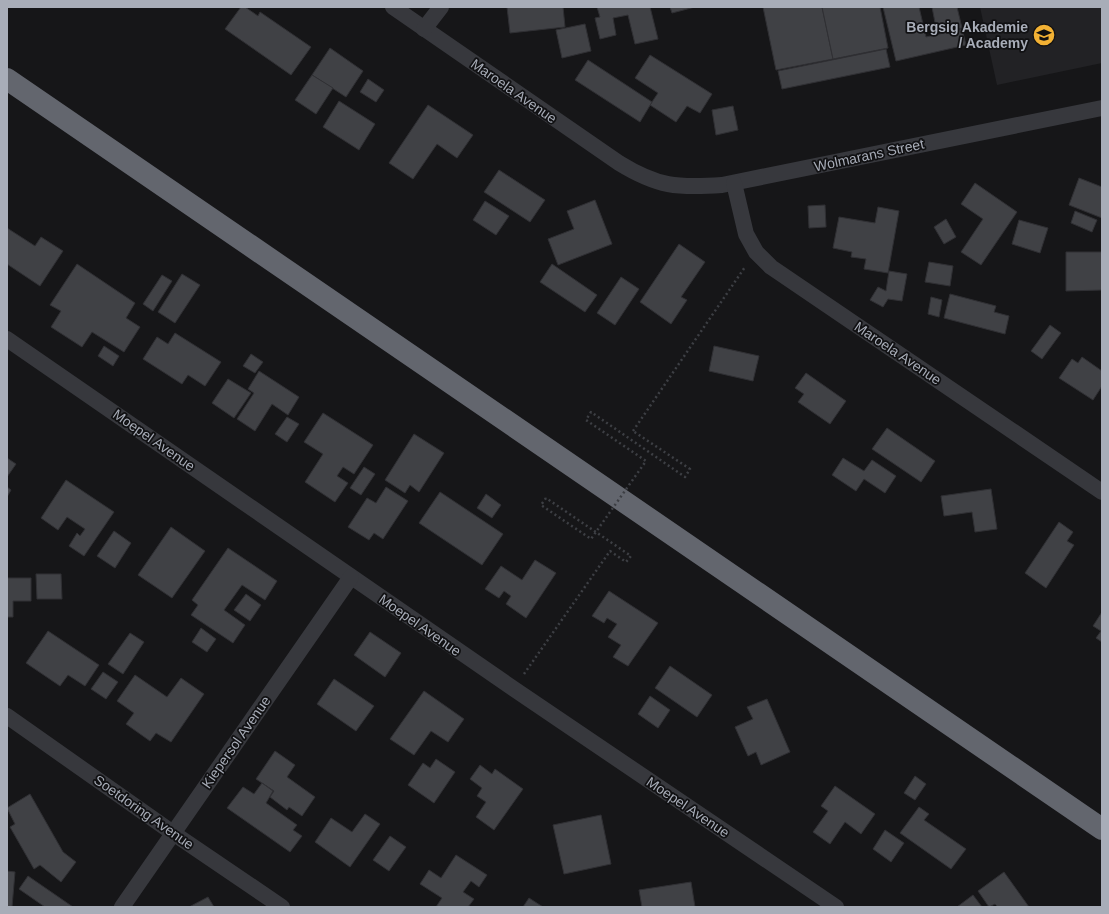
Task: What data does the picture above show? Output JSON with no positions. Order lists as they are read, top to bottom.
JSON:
{
  "streets": {
    "street": [
      "Maroela Avenue",
      "Wolmarans Street",
      "Moepel Avenue",
      "Kiepersol Avenue",
      "Soetdoring Avenue"
    ]
  },
  "crossings": [
    ["Maroela Avenue", "Wolmarans Street"],
    ["Moepel Avenue", "Kiepersol Avenue"],
    ["Kiepersol Avenue", "Soetdoring Avenue"]
  ],
  "places": {
    "school or university": ["Bergsig Akademie / Academy"]
  }
}
